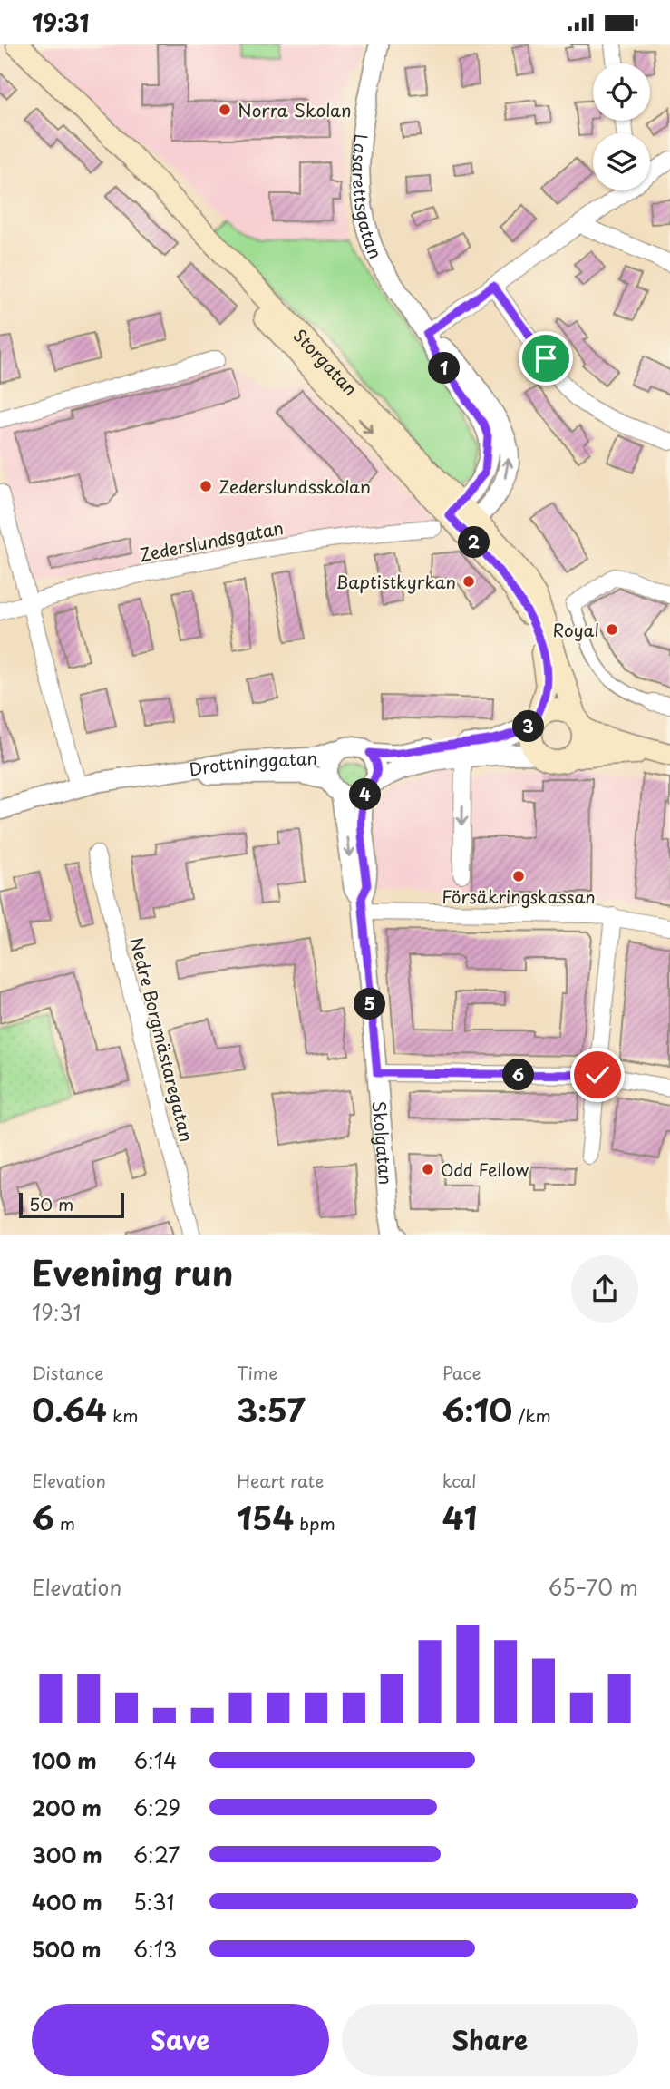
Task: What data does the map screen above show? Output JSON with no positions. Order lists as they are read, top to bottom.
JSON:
{
  "streets": {
    "main road": ["Storgatan"],
    "street": [
      "Lasarettsgatan",
      "Zederslundsgatan",
      "Drottninggatan",
      "Nedre Borgmästaregatan",
      "Skolgatan"
    ]
  },
  "crossings": [
    ["Lasarettsgatan", "Storgatan"],
    ["Lasarettsgatan", "Zederslundsgatan"],
    ["Storgatan", "Zederslundsgatan"],
    ["Drottninggatan", "Skolgatan"]
  ],
  "places": [
    "Norra Skolan",
    "Zederslundsskolan",
    "Baptistkyrkan",
    "Royal",
    "Försäkringskassan",
    "Odd Fellow"
  ],
  "scale_bar": "50 m",
  "page": {
    "status": "19:31",
    "pins": [
      "1",
      "2",
      "3",
      "4",
      "5",
      "6"
    ],
    "scale": "50 m",
    "heading": ["Evening run", "19:31"],
    "stats": [
      ["Distance", "0.64 km"],
      ["Time", "3:57"],
      ["Pace", "6:10 /km"],
      ["Elevation", "6 m"],
      ["Heart rate", "154 bpm"],
      ["kcal", "41"]
    ],
    "chart": ["Elevation", "65–70 m"],
    "list": [
      {
        "name": "100 m",
        "note": "6:14"
      },
      {
        "name": "200 m",
        "note": "6:29"
      },
      {
        "name": "300 m",
        "note": "6:27"
      },
      {
        "name": "400 m",
        "note": "5:31"
      },
      {
        "name": "500 m",
        "note": "6:13"
      }
    ],
    "buttons": ["Save", "Share"]
  }
}
